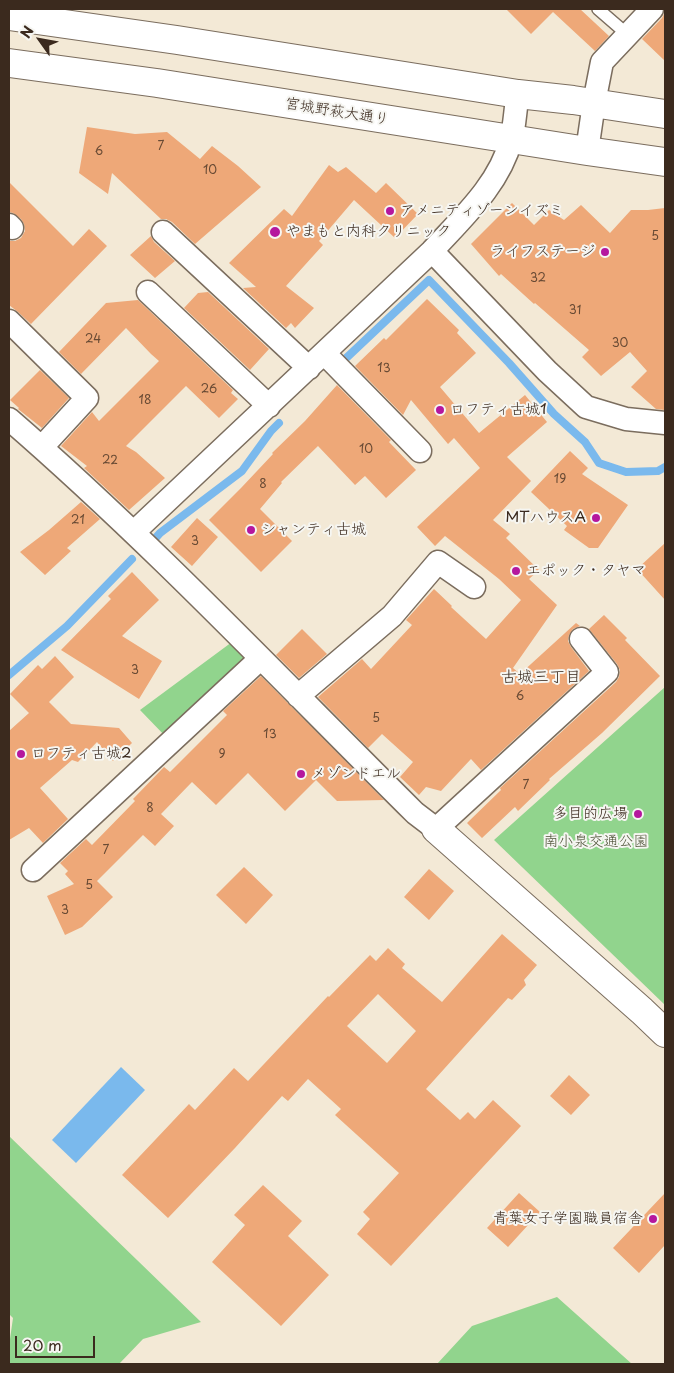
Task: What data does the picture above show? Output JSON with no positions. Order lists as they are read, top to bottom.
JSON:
{
  "streets": {
    "street": ["宮城野萩大通り"]
  },
  "districts": ["古城三丁目"],
  "parks": ["南小泉交通公園"],
  "places": [
    "アメニティゾーンイズミ",
    "やまもと内科クリニック",
    "ライフステージ",
    "ロフティ古城1",
    "MTハウスA",
    "シャンティ古城",
    "エポック・タヤマ",
    "ロフティ古城2",
    "メゾンドエル",
    "多目的広場",
    "青葉女子学園職員宿舎"
  ],
  "house_numbers": [
    "7",
    "6",
    "10",
    "5",
    "32",
    "31",
    "24",
    "30",
    "13",
    "26",
    "18",
    "10",
    "22",
    "19",
    "8",
    "21",
    "3",
    "3",
    "6",
    "5",
    "13",
    "9",
    "7",
    "8",
    "7",
    "5",
    "3"
  ],
  "scale_bar": "20 m",
  "north": "top left"
}
